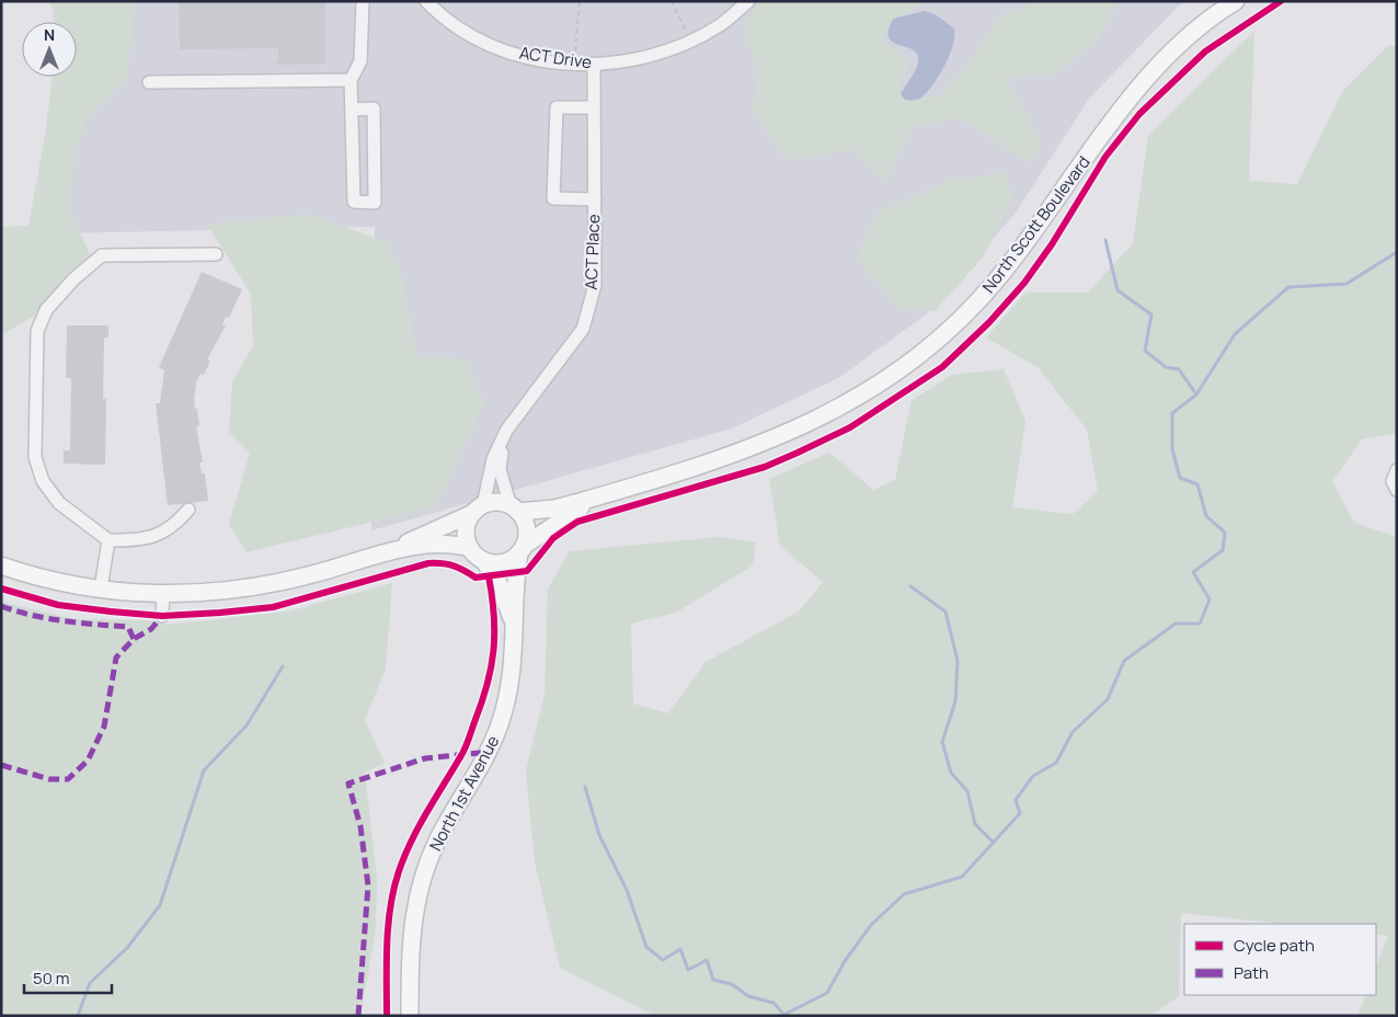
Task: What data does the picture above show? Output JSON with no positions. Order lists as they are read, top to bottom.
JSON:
{
  "streets": {
    "main road": ["North Scott Boulevard", "North 1st Avenue"],
    "street": ["ACT Drive", "ACT Place"]
  },
  "crossings": [
    ["ACT Drive", "ACT Place"],
    ["North Scott Boulevard", "ACT Place"],
    ["North Scott Boulevard", "North 1st Avenue"],
    ["ACT Place", "North 1st Avenue"]
  ],
  "legend": ["Cycle path", "Path"],
  "scale_bar": "50 m",
  "north": "top"
}
